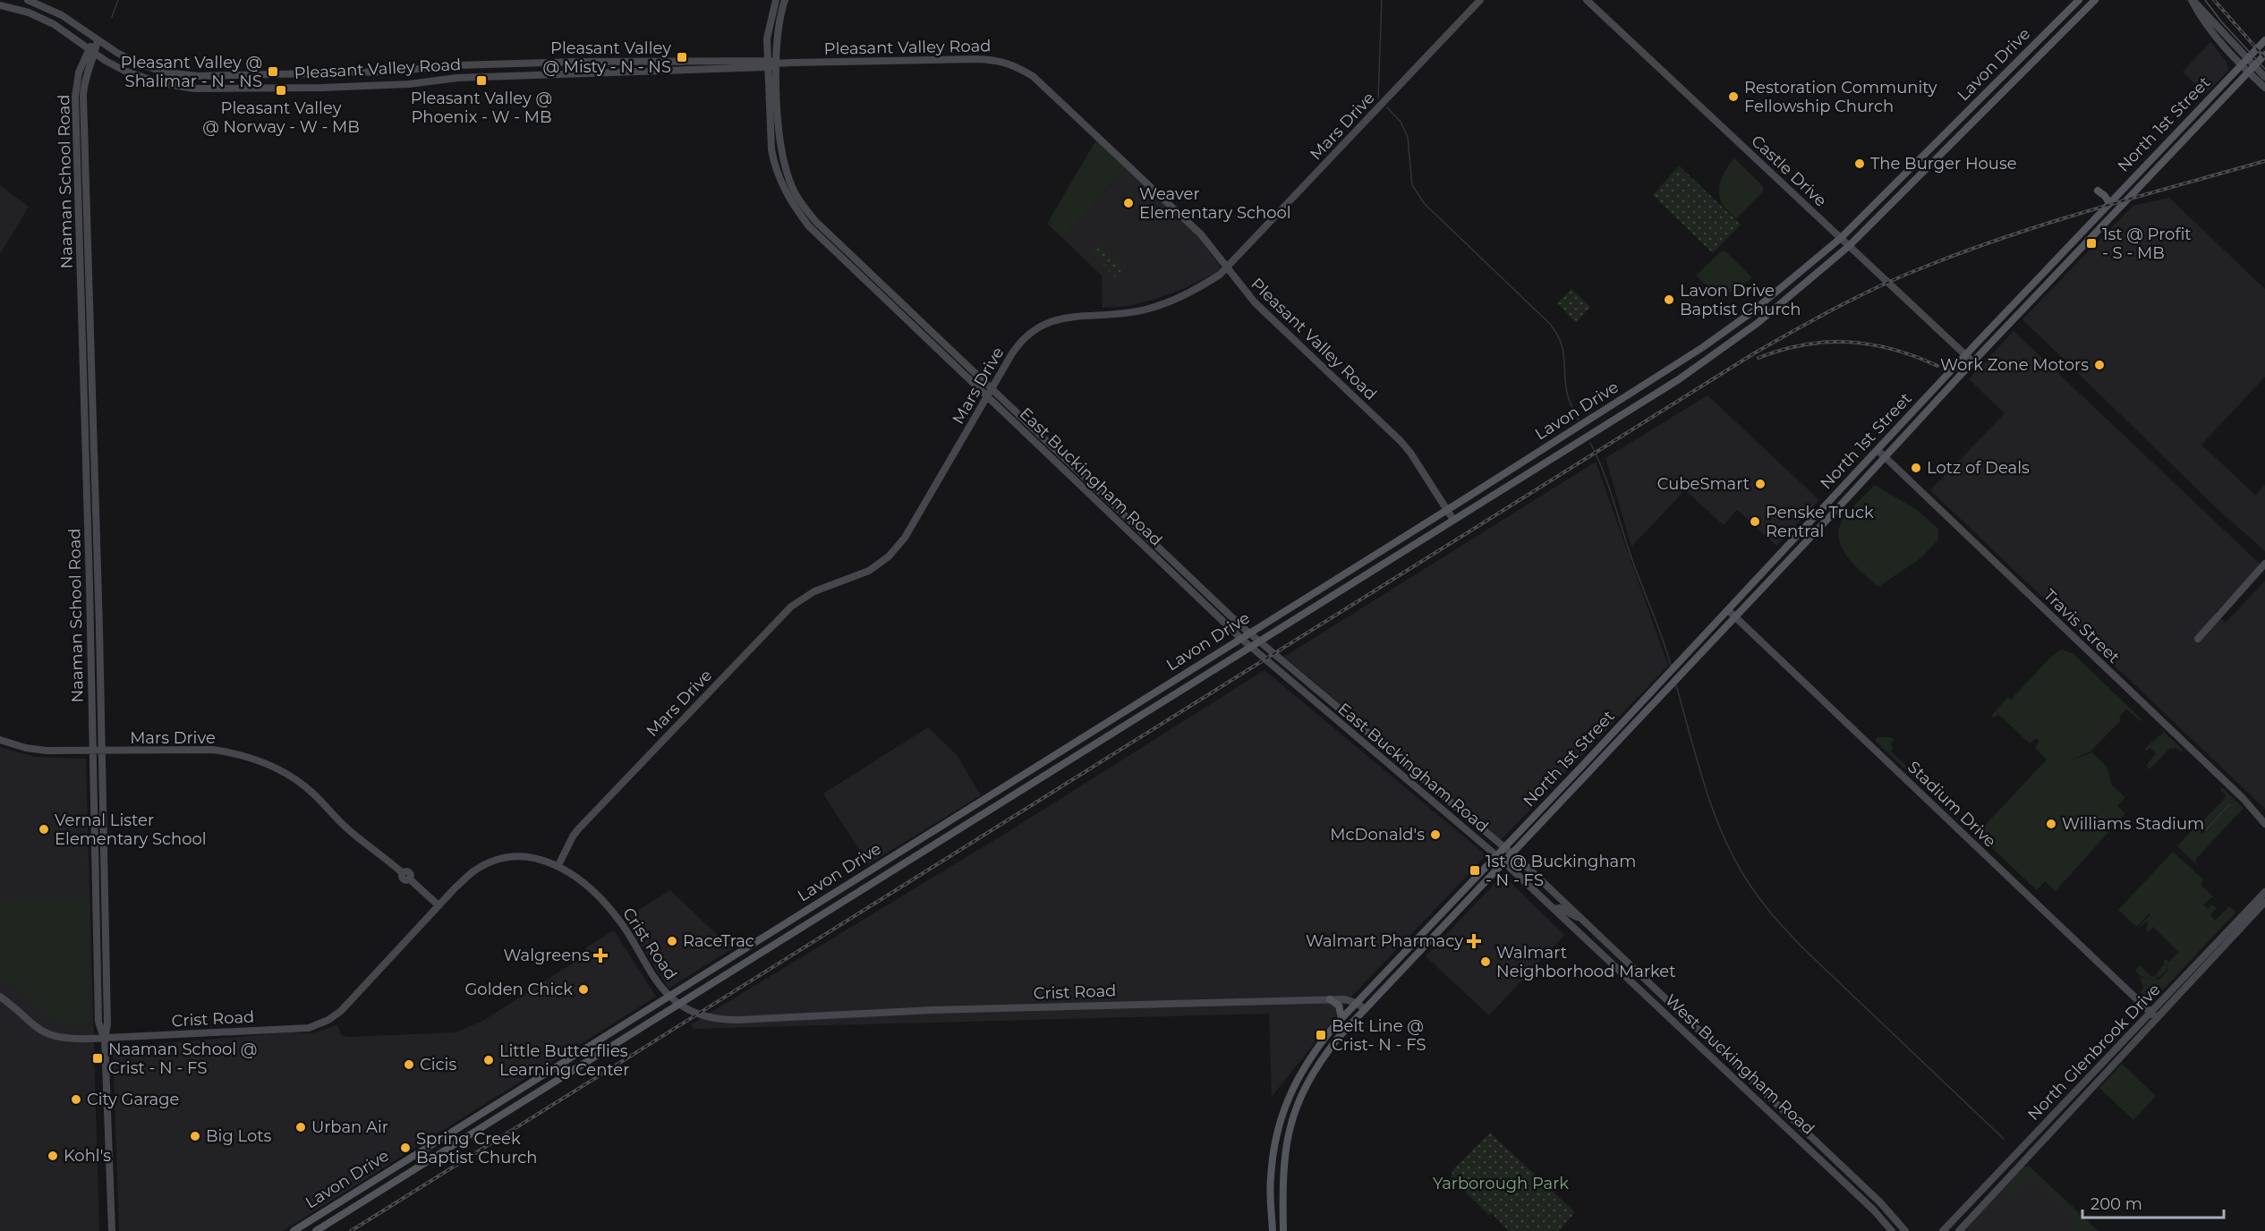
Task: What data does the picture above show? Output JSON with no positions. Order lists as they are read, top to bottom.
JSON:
{
  "streets": {
    "main road": [
      "Pleasant Valley Road",
      "Lavon Drive",
      "North 1st Street",
      "Mars Drive",
      "Castle Drive",
      "Naaman School Road",
      "East Buckingham Road",
      "Travis Street",
      "Stadium Drive",
      "Crist Road",
      "North Glenbrook Drive",
      "West Buckingham Road"
    ]
  },
  "crossings": [
    ["Pleasant Valley Road", "Lavon Drive"],
    ["Pleasant Valley Road", "Mars Drive"],
    ["Pleasant Valley Road", "Naaman School Road"],
    ["Pleasant Valley Road", "East Buckingham Road"],
    ["Lavon Drive", "Castle Drive"],
    ["Lavon Drive", "East Buckingham Road"],
    ["Lavon Drive", "Crist Road"],
    ["North 1st Street", "Castle Drive"],
    ["North 1st Street", "East Buckingham Road"],
    ["North 1st Street", "Travis Street"],
    ["North 1st Street", "Stadium Drive"],
    ["North 1st Street", "Crist Road"],
    ["North 1st Street", "West Buckingham Road"],
    ["Mars Drive", "Naaman School Road"],
    ["Mars Drive", "East Buckingham Road"],
    ["Mars Drive", "Crist Road"],
    ["Naaman School Road", "Crist Road"],
    ["East Buckingham Road", "West Buckingham Road"],
    ["Stadium Drive", "North Glenbrook Drive"]
  ],
  "parks": ["Yarborough Park"],
  "places": {
    "transit": [
      "Pleasant Valley @ Misty - N - NS",
      "Pleasant Valley @ Shalimar - N - NS",
      "Pleasant Valley @ Phoenix - W - MB",
      "Pleasant Valley @ Norway - W - MB",
      "1st @ Profit - S - MB",
      "1st @ Buckingham - N - FS",
      "Belt Line @ Crist- N - FS",
      "Naaman School @ Crist - N - FS"
    ],
    "other": [
      "Restoration Community Fellowship Church",
      "The Burger House",
      "Weaver Elementary School",
      "Lavon Drive Baptist Church",
      "Work Zone Motors",
      "Lotz of Deals",
      "CubeSmart",
      "Penske Truck Rentral",
      "Williams Stadium",
      "Vernal Lister Elementary School",
      "McDonald's",
      "RaceTrac",
      "Walmart Neighborhood Market",
      "Golden Chick",
      "Little Butterflies Learning Center",
      "Cicis",
      "City Garage",
      "Urban Air",
      "Big Lots",
      "Spring Creek Baptist Church",
      "Kohl's"
    ],
    "health": ["Walmart Pharmacy", "Walgreens"]
  },
  "scale_bar": "200 m"
}
